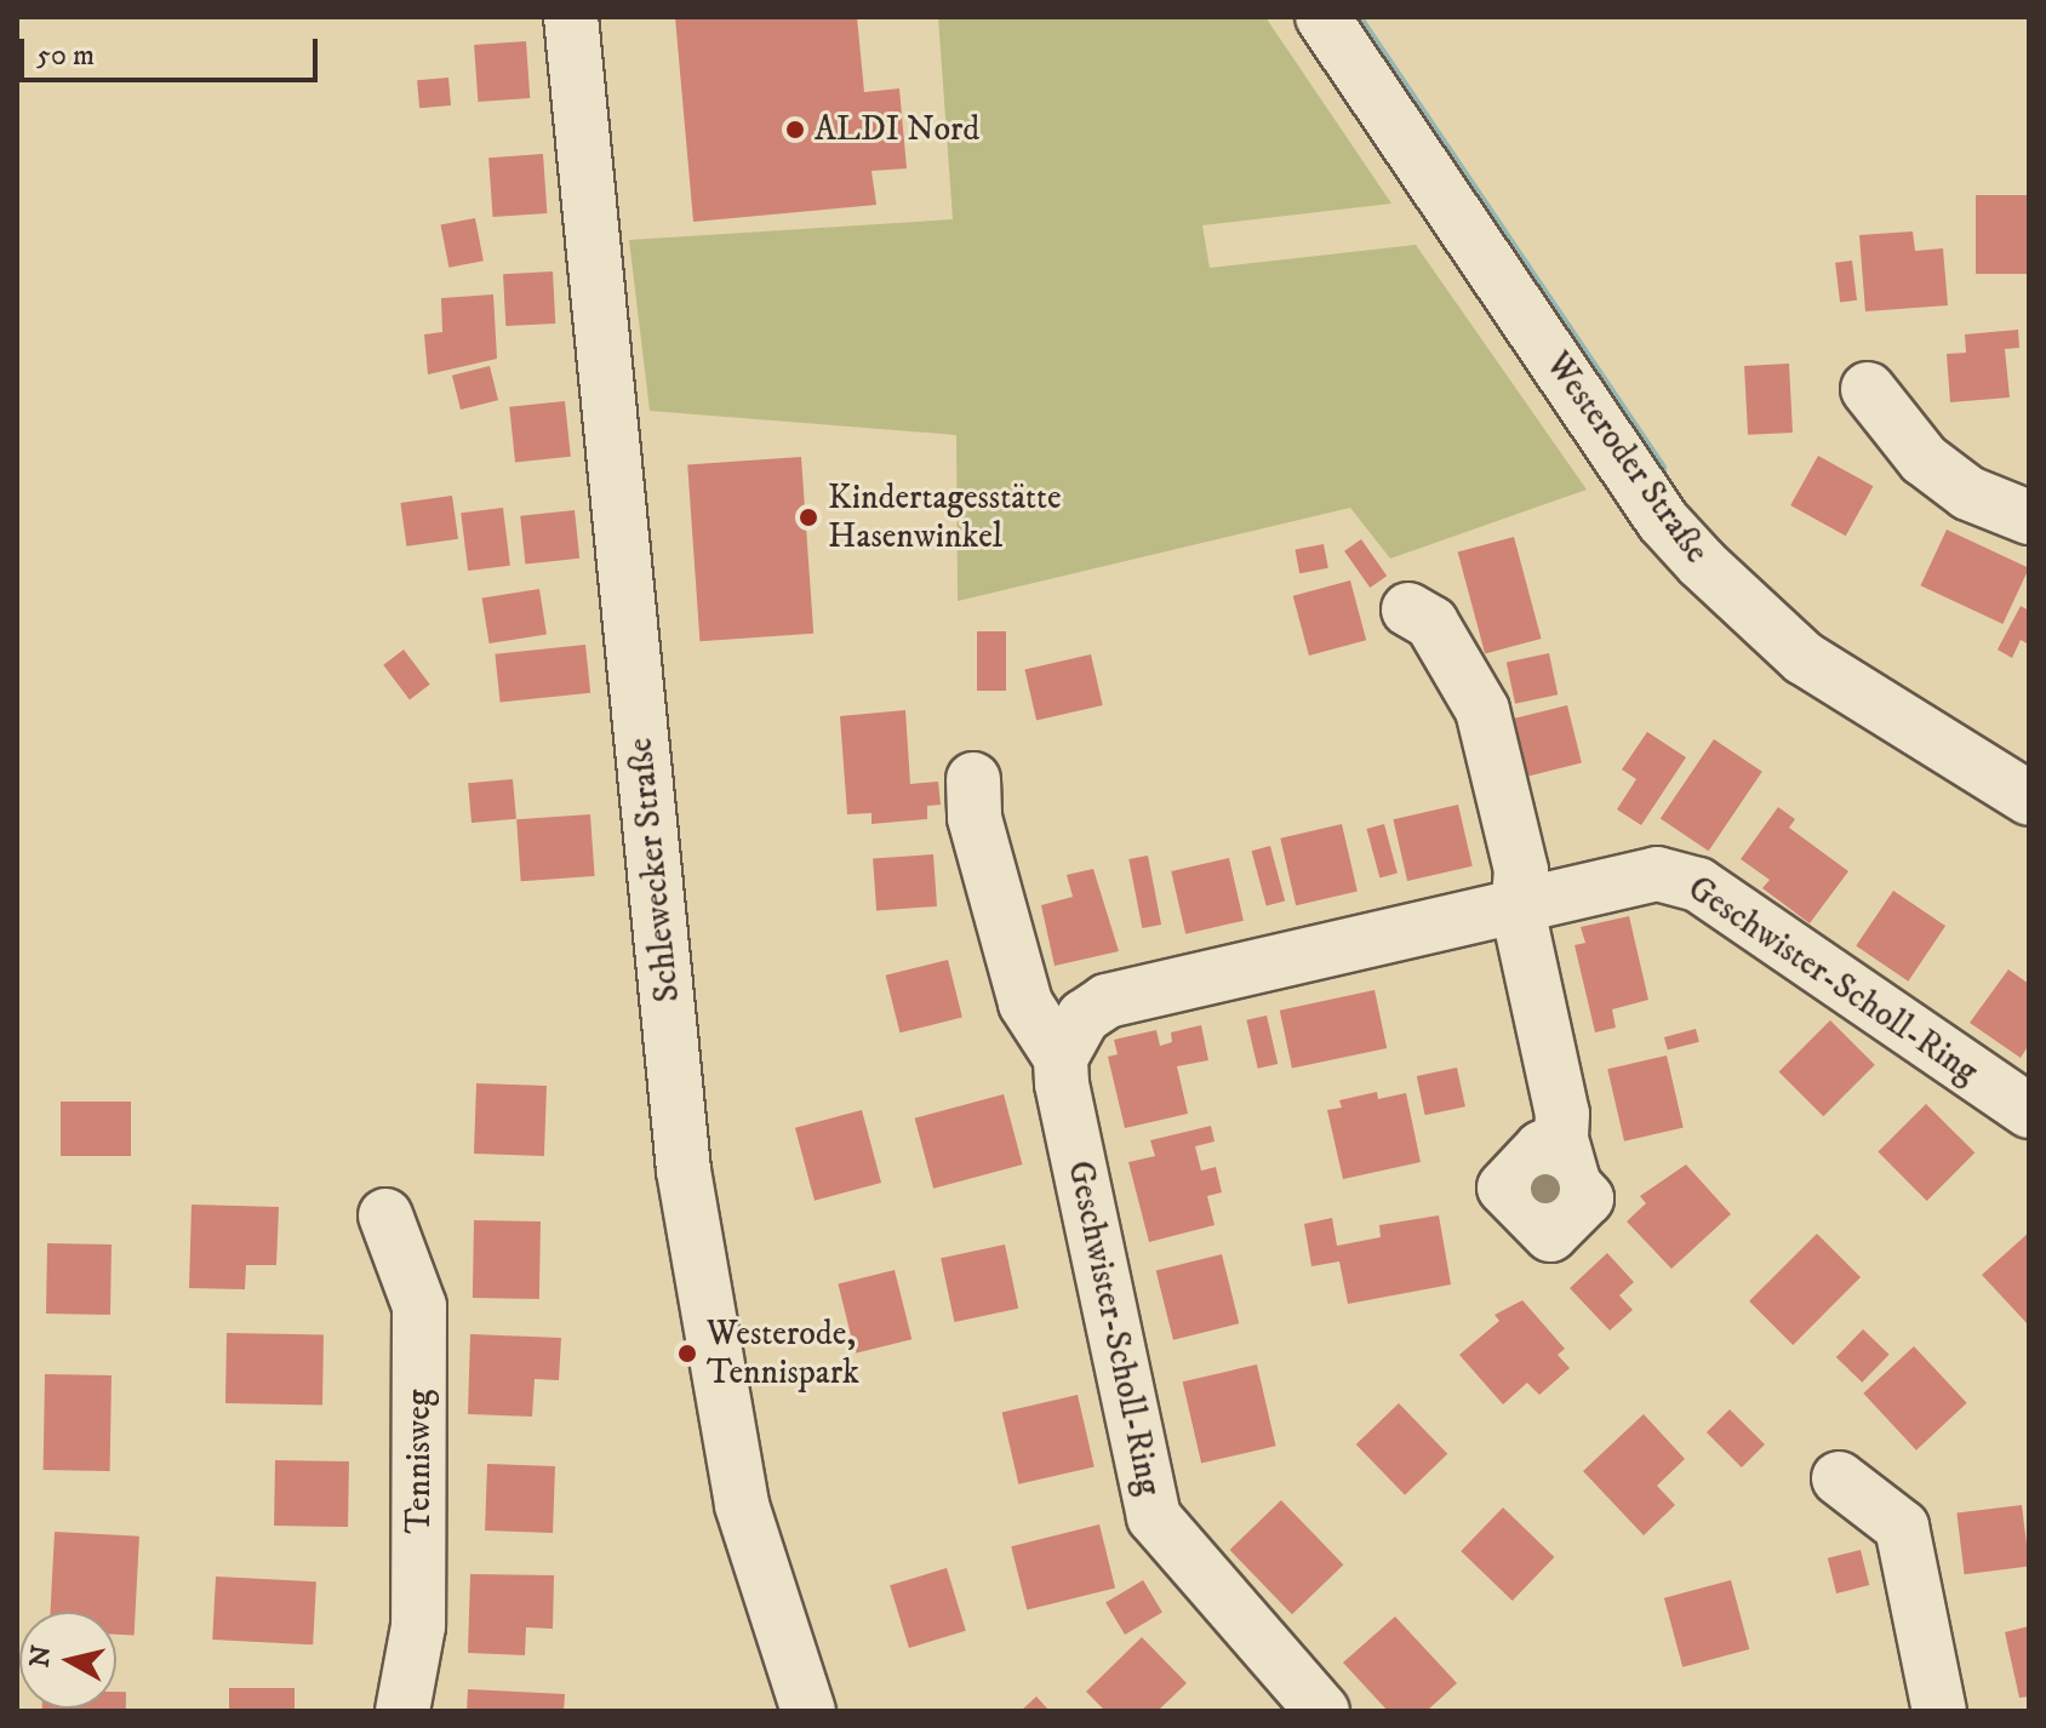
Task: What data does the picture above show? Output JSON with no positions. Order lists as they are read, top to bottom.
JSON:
{
  "streets": {
    "street": [
      "Westeroder Straße",
      "Schlewecker Straße",
      "Geschwister-Scholl-Ring",
      "Tennisweg"
    ]
  },
  "places": ["ALDI Nord", "Kindertagesstätte Hasenwinkel", "Westerode, Tennispark"],
  "scale_bar": "50 m",
  "north": "left"
}
